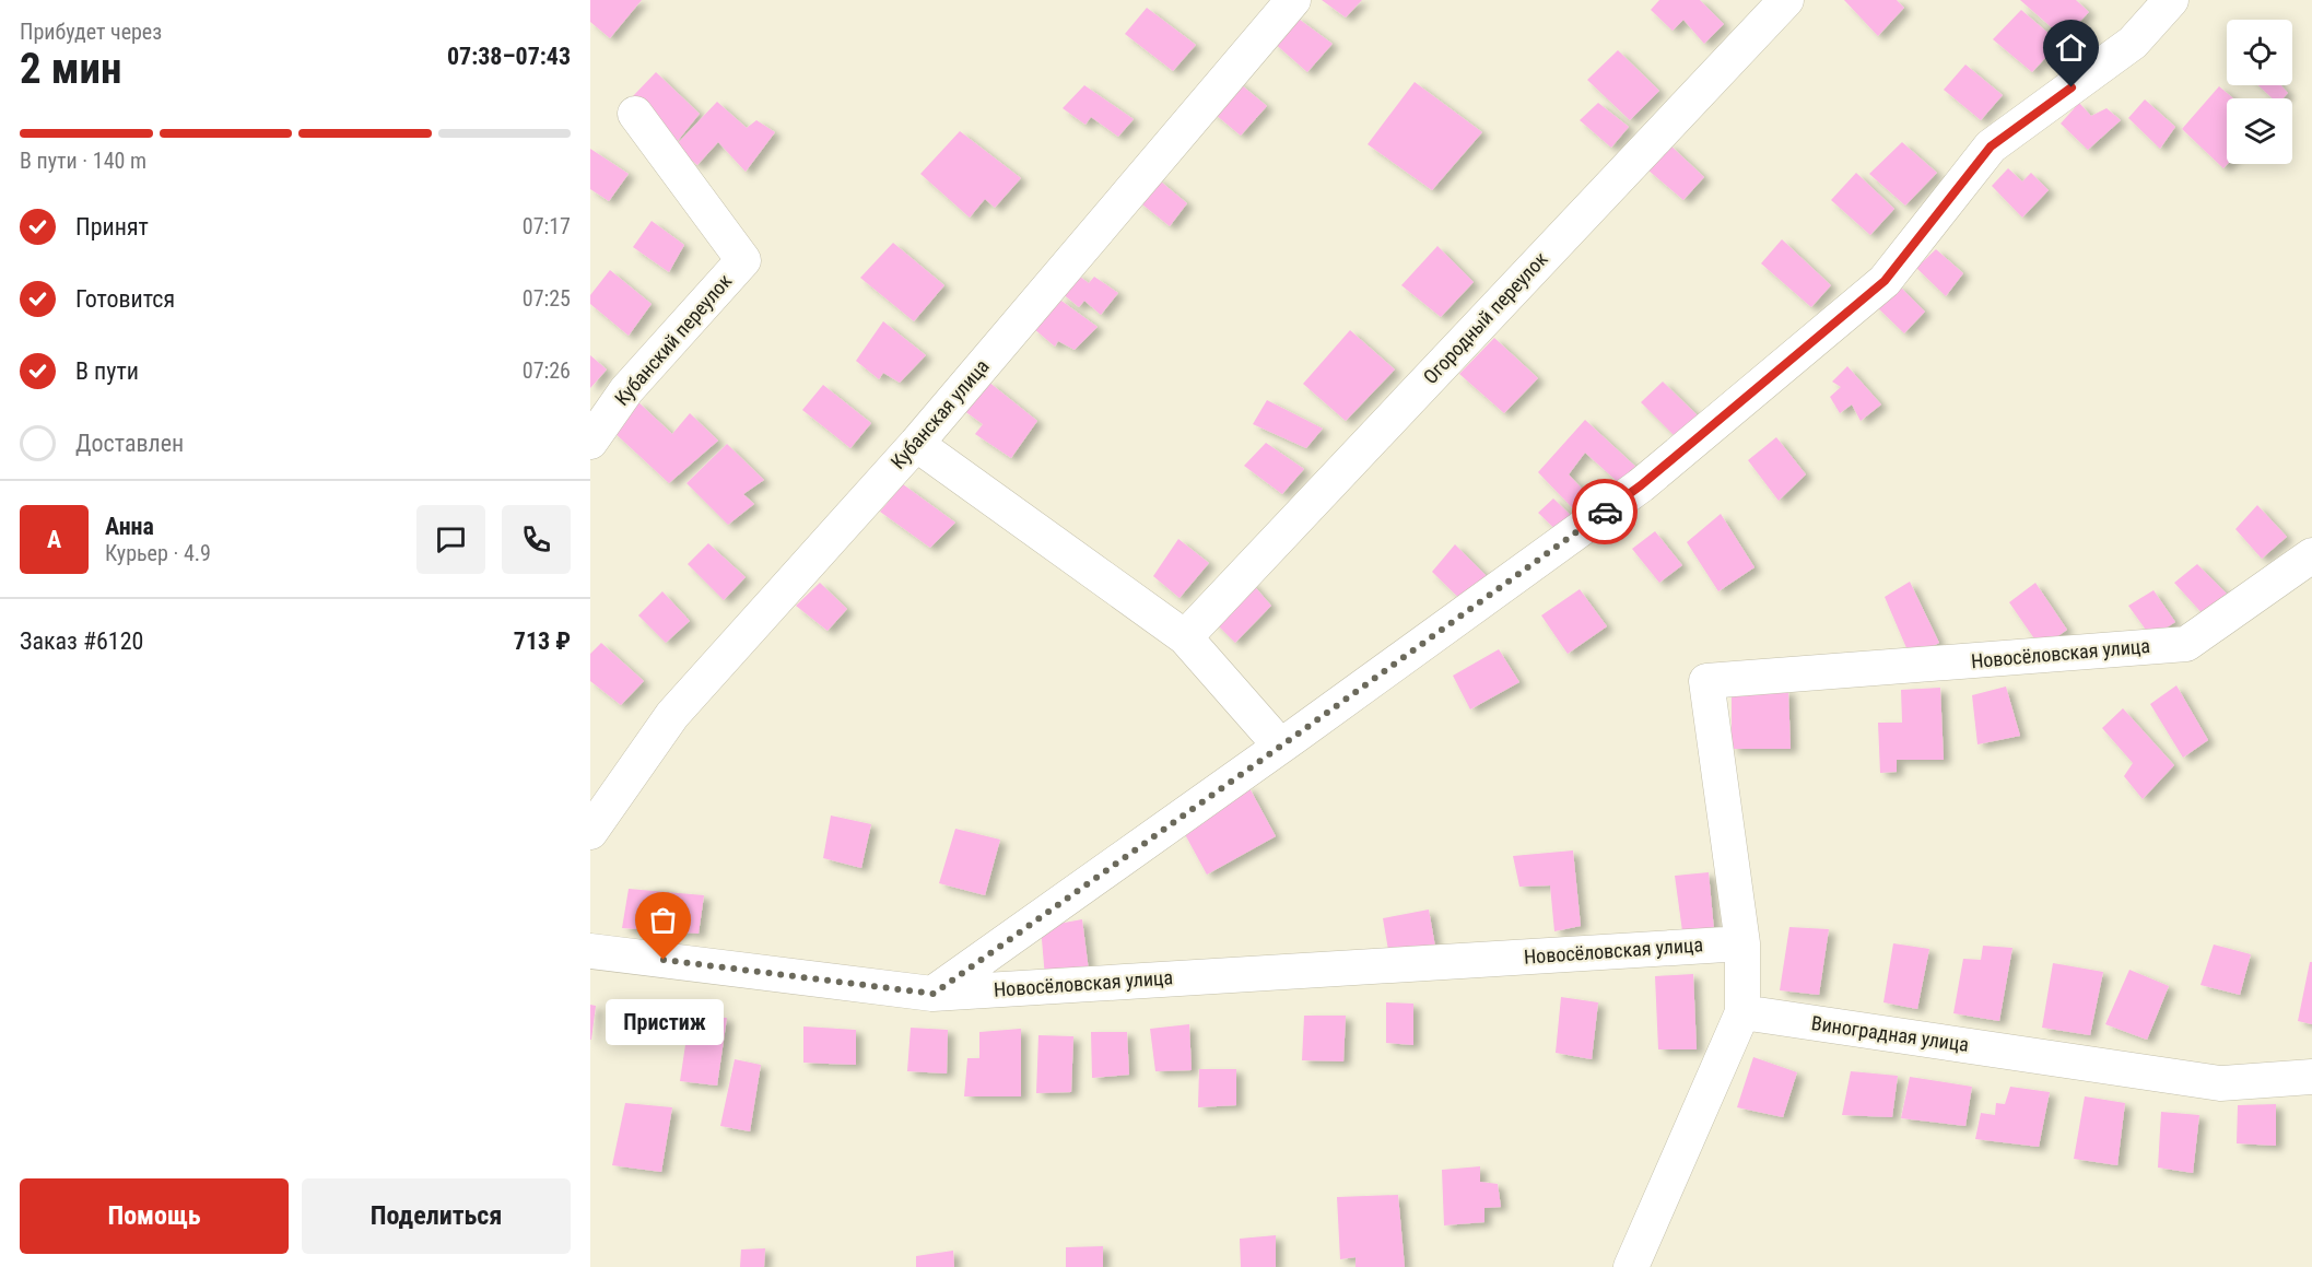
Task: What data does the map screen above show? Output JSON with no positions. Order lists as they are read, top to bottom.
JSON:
{
  "streets": {
    "street": [
      "Огородный переулок",
      "Кубанский переулок",
      "Кубанская улица",
      "Новосёловская улица",
      "Виноградная улица"
    ]
  },
  "places": ["Пристиж"],
  "page": {
    "heading": ["2 мин", "Прибудет через", "07:38–07:43"],
    "panel": [
      "Анна",
      "Курьер · 4.9",
      "Заказ #6120",
      "713 ₽"
    ],
    "bar": "В пути · 140 m",
    "list": [
      ["Принят", "07:17"],
      ["Готовится", "07:25"],
      ["В пути", "07:26"],
      "Доставлен"
    ],
    "round": "А",
    "bubble": "Пристиж",
    "buttons": ["Помощь", "Поделиться"]
  }
}
